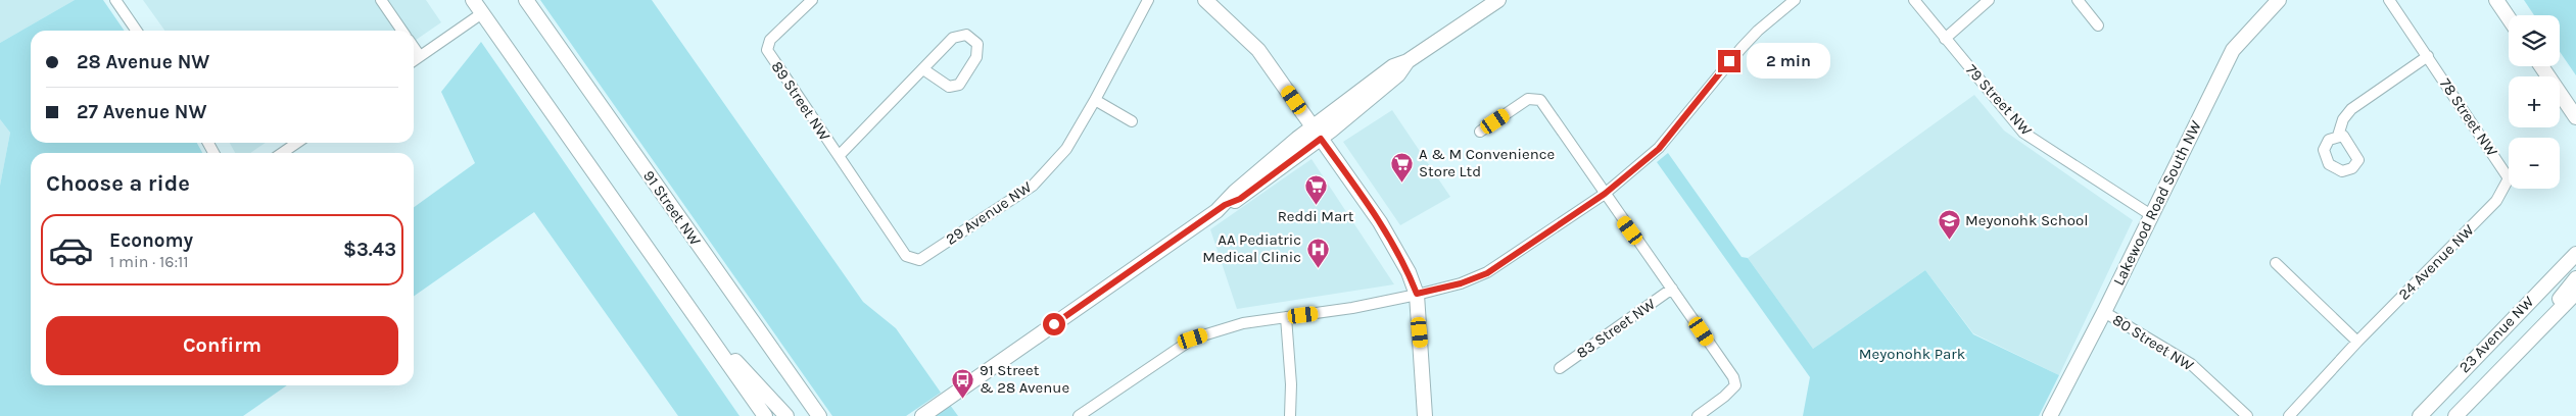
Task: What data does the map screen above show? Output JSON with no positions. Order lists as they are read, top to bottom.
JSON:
{
  "streets": {
    "street": [
      "79 Street NW",
      "89 Street NW",
      "78 Street NW",
      "Lakewood Road South NW",
      "91 Street NW",
      "29 Avenue NW",
      "24 Avenue NW",
      "83 Street NW",
      "23 Avenue NW",
      "80 Street NW"
    ]
  },
  "crossings": [
    ["79 Street NW", "Lakewood Road South NW"],
    ["89 Street NW", "29 Avenue NW"],
    ["78 Street NW", "24 Avenue NW"],
    ["Lakewood Road South NW", "80 Street NW"]
  ],
  "parks": ["Meyonohk Park"],
  "places": {
    "supermarket": ["A & M Convenience Store Ltd", "Reddi Mart"],
    "school or university": ["Meyonohk School"],
    "hospital": ["AA Pediatric Medical Clinic"],
    "bus stop": ["91 Street & 28 Avenue"]
  },
  "page": {
    "map_buttons": ["+", "−"],
    "banner": ["28 Avenue NW", "27 Avenue NW"],
    "bubble": "2 min",
    "heading": "Choose a ride",
    "list": [
      {
        "name": "Economy",
        "note": "1 min · 16:11",
        "value": "$3.43"
      }
    ],
    "buttons": "Confirm"
  }
}
